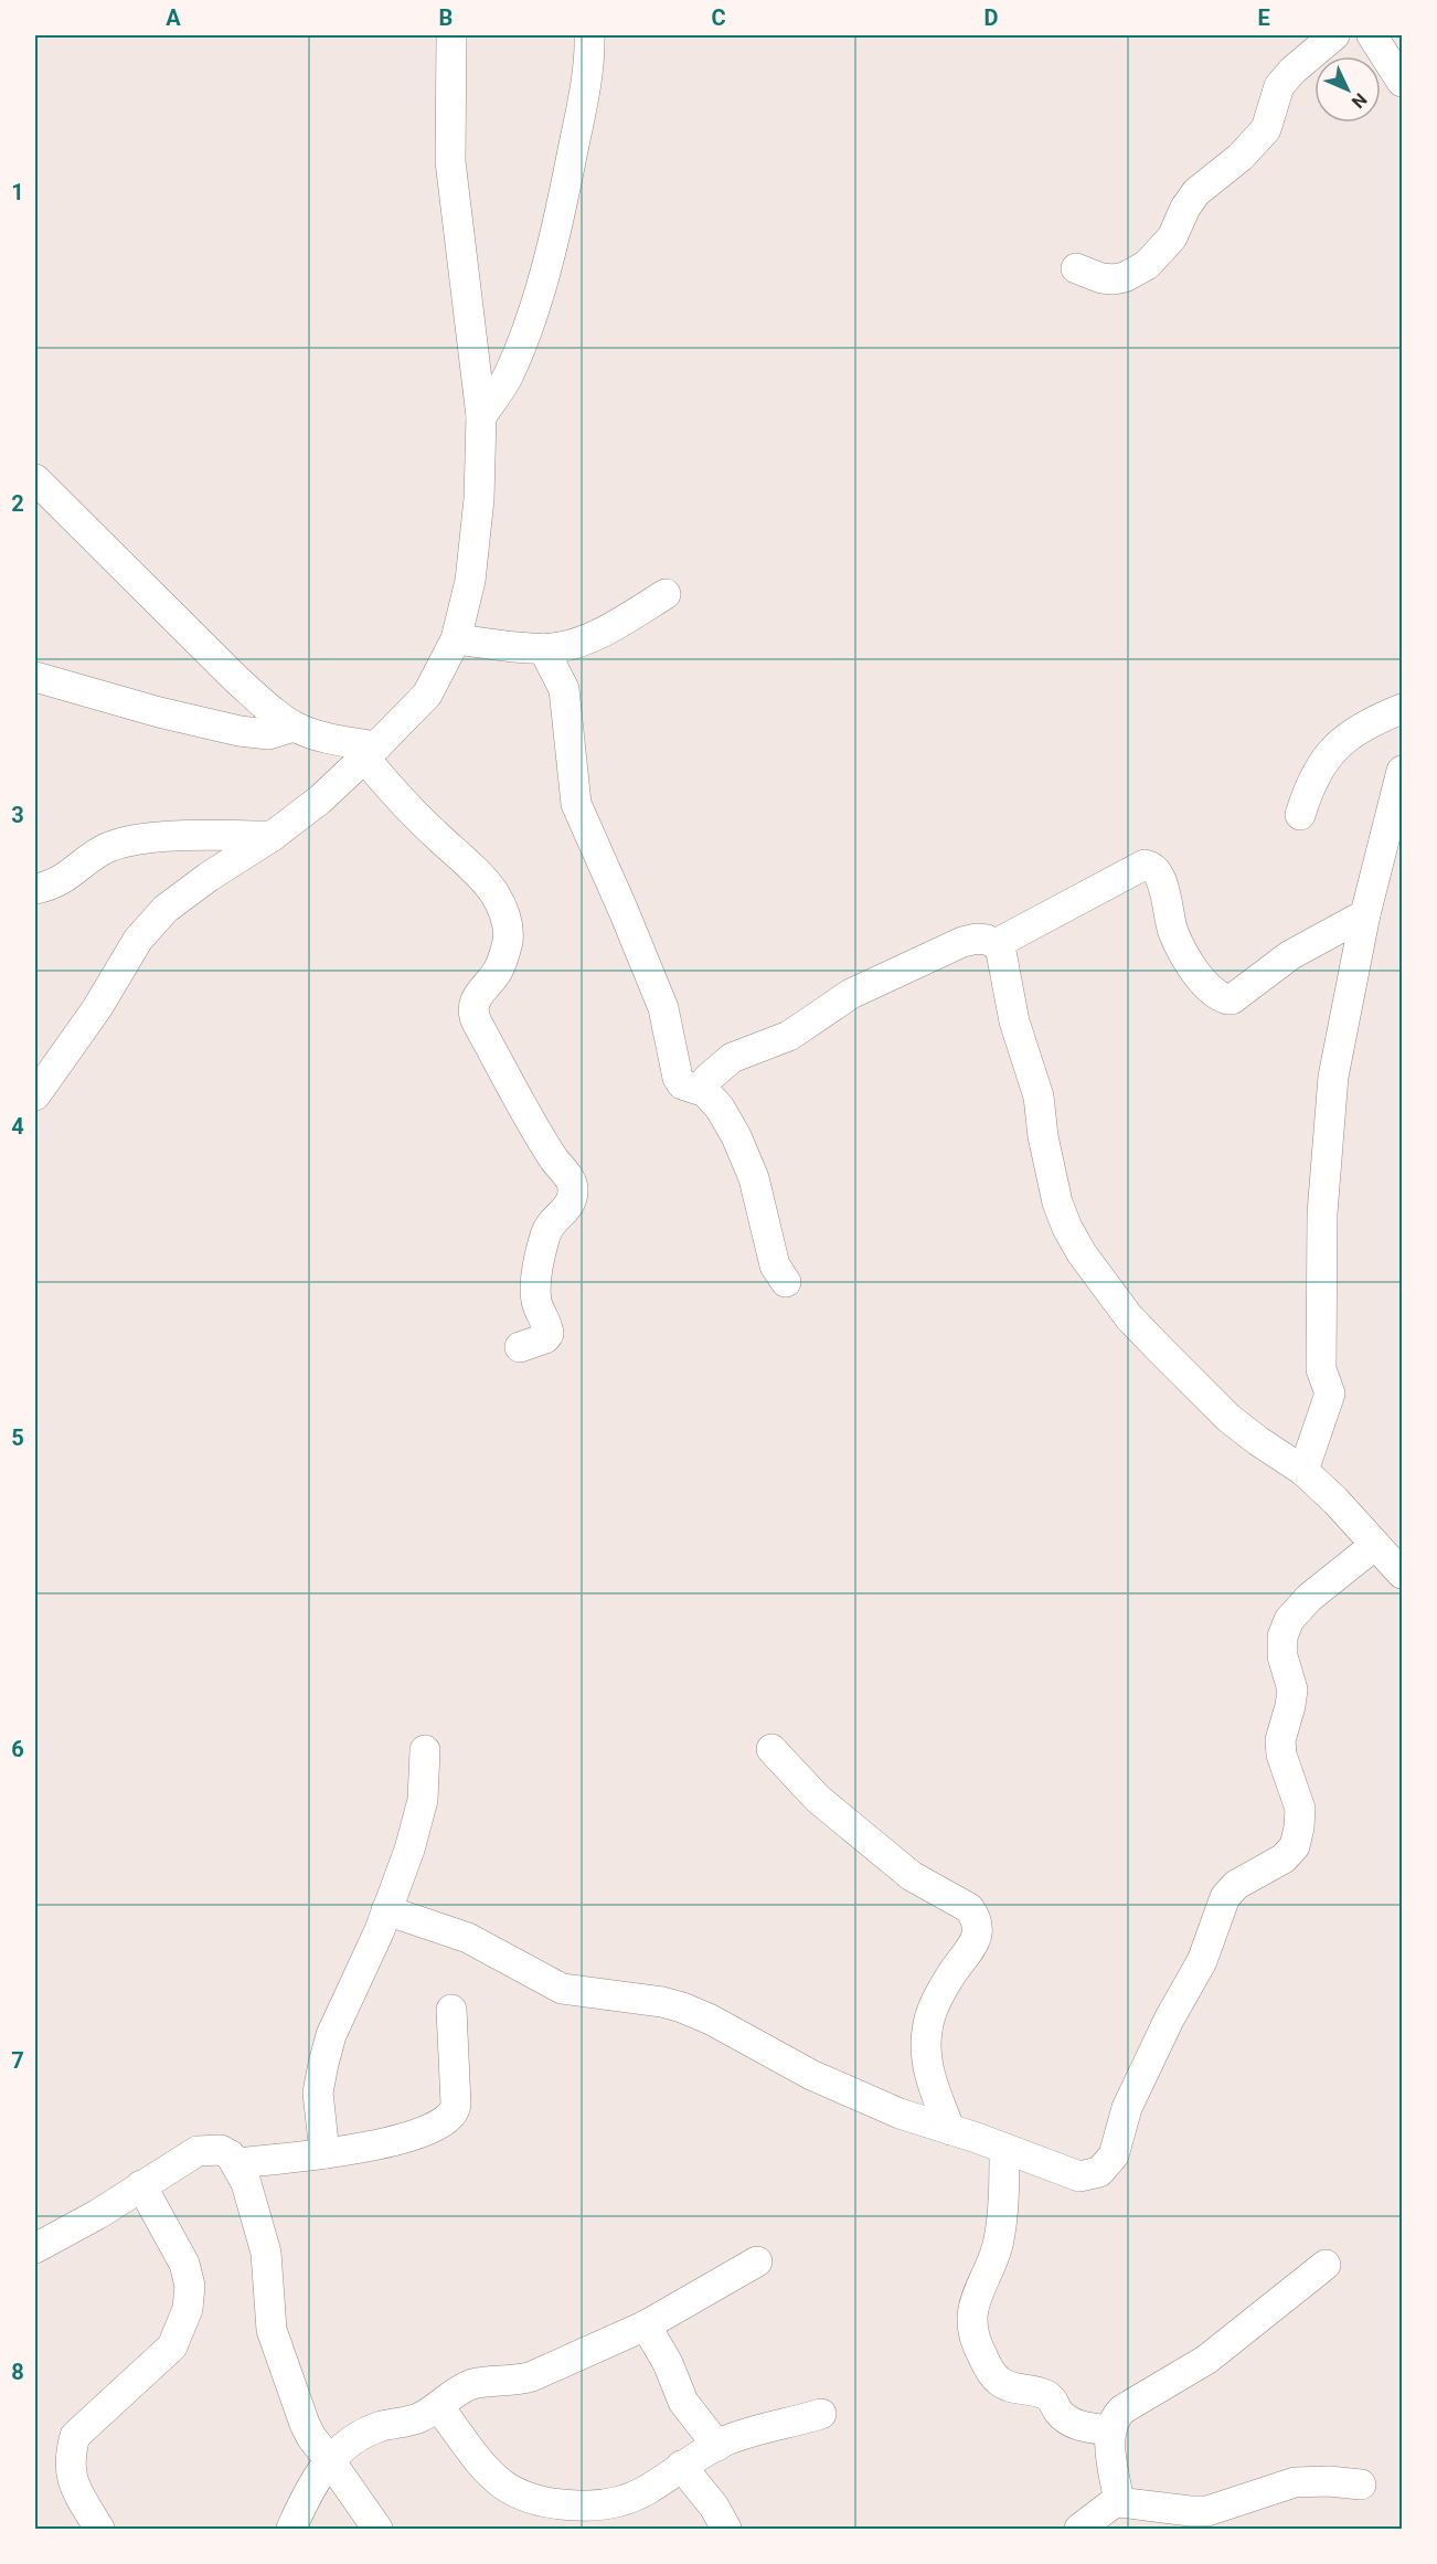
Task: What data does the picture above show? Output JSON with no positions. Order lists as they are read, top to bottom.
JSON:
{
  "north": "bottom right",
  "grid": {
    "columns": [
      "A",
      "B",
      "C",
      "D",
      "E"
    ],
    "rows": [
      "1",
      "2",
      "3",
      "4",
      "5",
      "6",
      "7",
      "8"
    ]
  }
}
